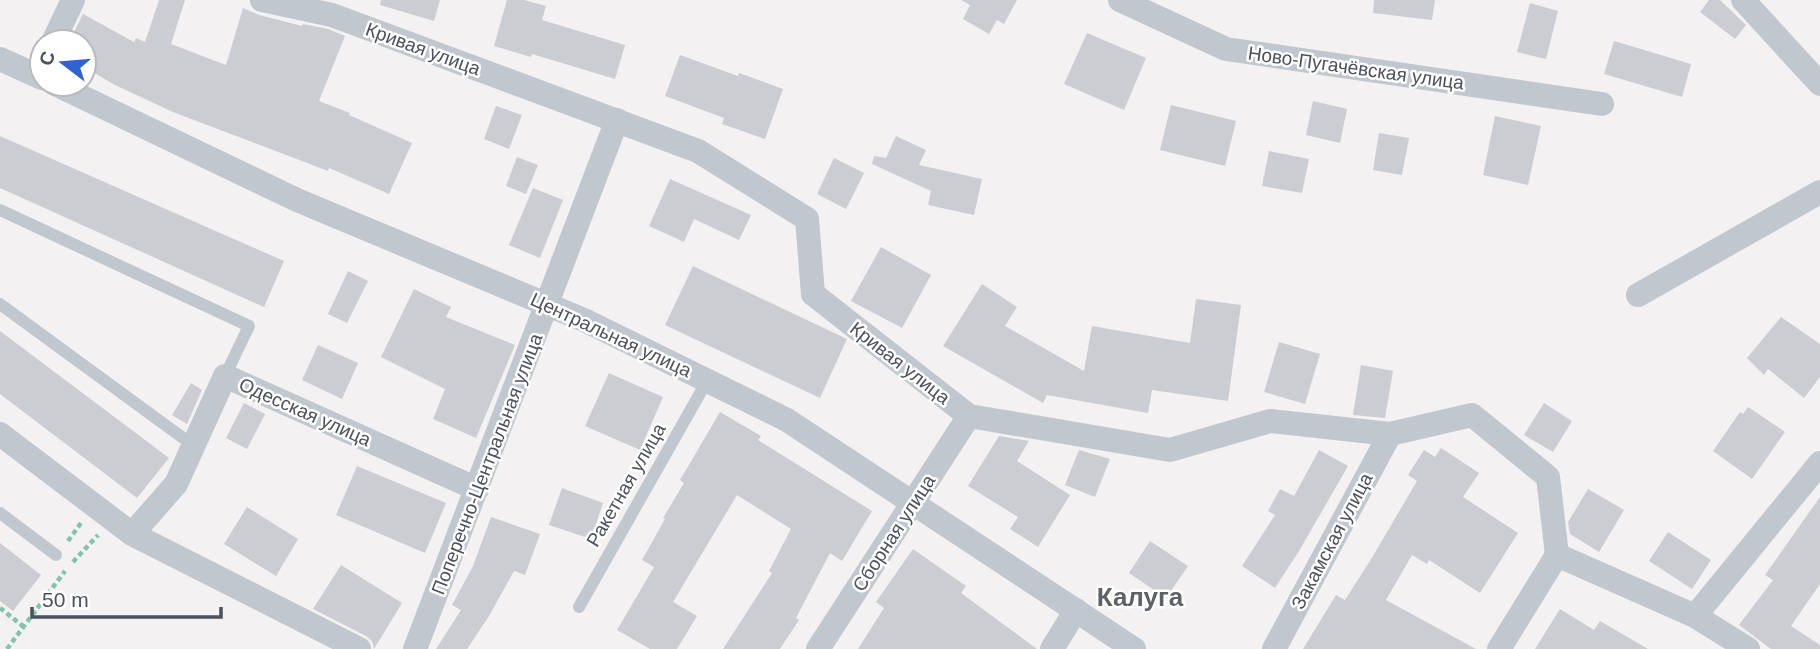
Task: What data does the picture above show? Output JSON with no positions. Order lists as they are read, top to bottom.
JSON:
{
  "streets": {
    "street": [
      "Кривая улица",
      "Ново-Пугачёвская улица",
      "Центральная улица",
      "Одесская улица",
      "Поперечно-Центральная улица",
      "Сборная улица",
      "Закамская улица"
    ],
    "lane": ["Ракетная улица"]
  },
  "crossings": [
    ["Кривая улица", "Поперечно-Центральная улица"],
    ["Кривая улица", "Сборная улица"],
    ["Кривая улица", "Закамская улица"],
    ["Центральная улица", "Поперечно-Центральная улица"],
    ["Центральная улица", "Ракетная улица"],
    ["Центральная улица", "Сборная улица"],
    ["Одесская улица", "Поперечно-Центральная улица"]
  ],
  "districts": ["Калуга"],
  "scale_bar": "50 m",
  "north": "left"
}
